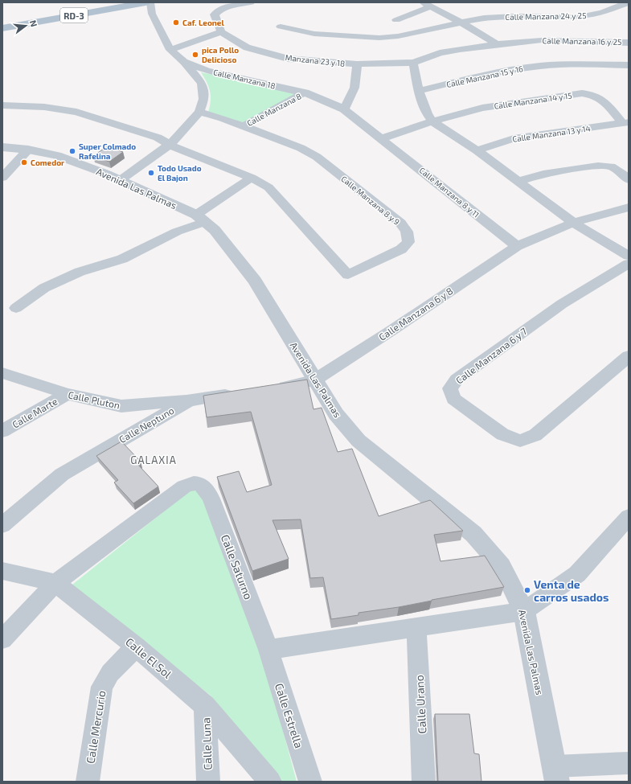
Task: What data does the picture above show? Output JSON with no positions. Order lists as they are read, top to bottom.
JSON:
{
  "streets": {
    "main road": ["RD-3"],
    "street": [
      "Calle Manzana 24 y 25",
      "Calle Manzana 16 y 25",
      "Manzana 23 y 18",
      "Calle Manzana 15 y 16",
      "Calle Manzana 18",
      "Calle Manzana 14 y 15",
      "Calle Manzana 8",
      "Calle Manzana 13 y 14",
      "Avenida Las Palmas",
      "Calle Manzana 8 y 11",
      "Calle Manzana 8 y 9",
      "Calle Manzana 6 y 8",
      "Calle Manzana 6 y 7",
      "Calle Pluton",
      "Calle Marte",
      "Calle Neptuno",
      "Calle Saturno",
      "Calle El Sol",
      "Calle Urano",
      "Calle Estrella",
      "Calle Mercurio",
      "Calle Luna"
    ]
  },
  "crossings": [
    ["Calle Manzana 16 y 25", "Manzana 23 y 18"],
    ["Calle Manzana 18", "Calle Manzana 8"],
    ["Calle Manzana 18", "Calle Manzana 8 y 11"],
    ["Calle Manzana 14 y 15", "Calle Manzana 13 y 14"],
    ["Calle Manzana 14 y 15", "Calle Manzana 8 y 11"],
    ["Calle Manzana 8", "Calle Manzana 8 y 9"],
    ["Avenida Las Palmas", "Calle Manzana 6 y 8"],
    ["Calle Manzana 8 y 11", "Calle Manzana 6 y 8"],
    ["Calle Pluton", "Calle Marte"],
    ["Calle Pluton", "Calle Neptuno"],
    ["Calle Saturno", "Calle El Sol"],
    ["Calle Saturno", "Calle Estrella"],
    ["Calle El Sol", "Calle Mercurio"],
    ["Calle El Sol", "Calle Luna"]
  ],
  "districts": ["GALAXIA"],
  "places": [
    "Caf. Leonel",
    "pica Pollo Delicioso",
    "Super Colmado Rafelina",
    "Comedor",
    "Todo Usado El Bajon",
    "Venta de carros usados"
  ],
  "north": "right"
}
